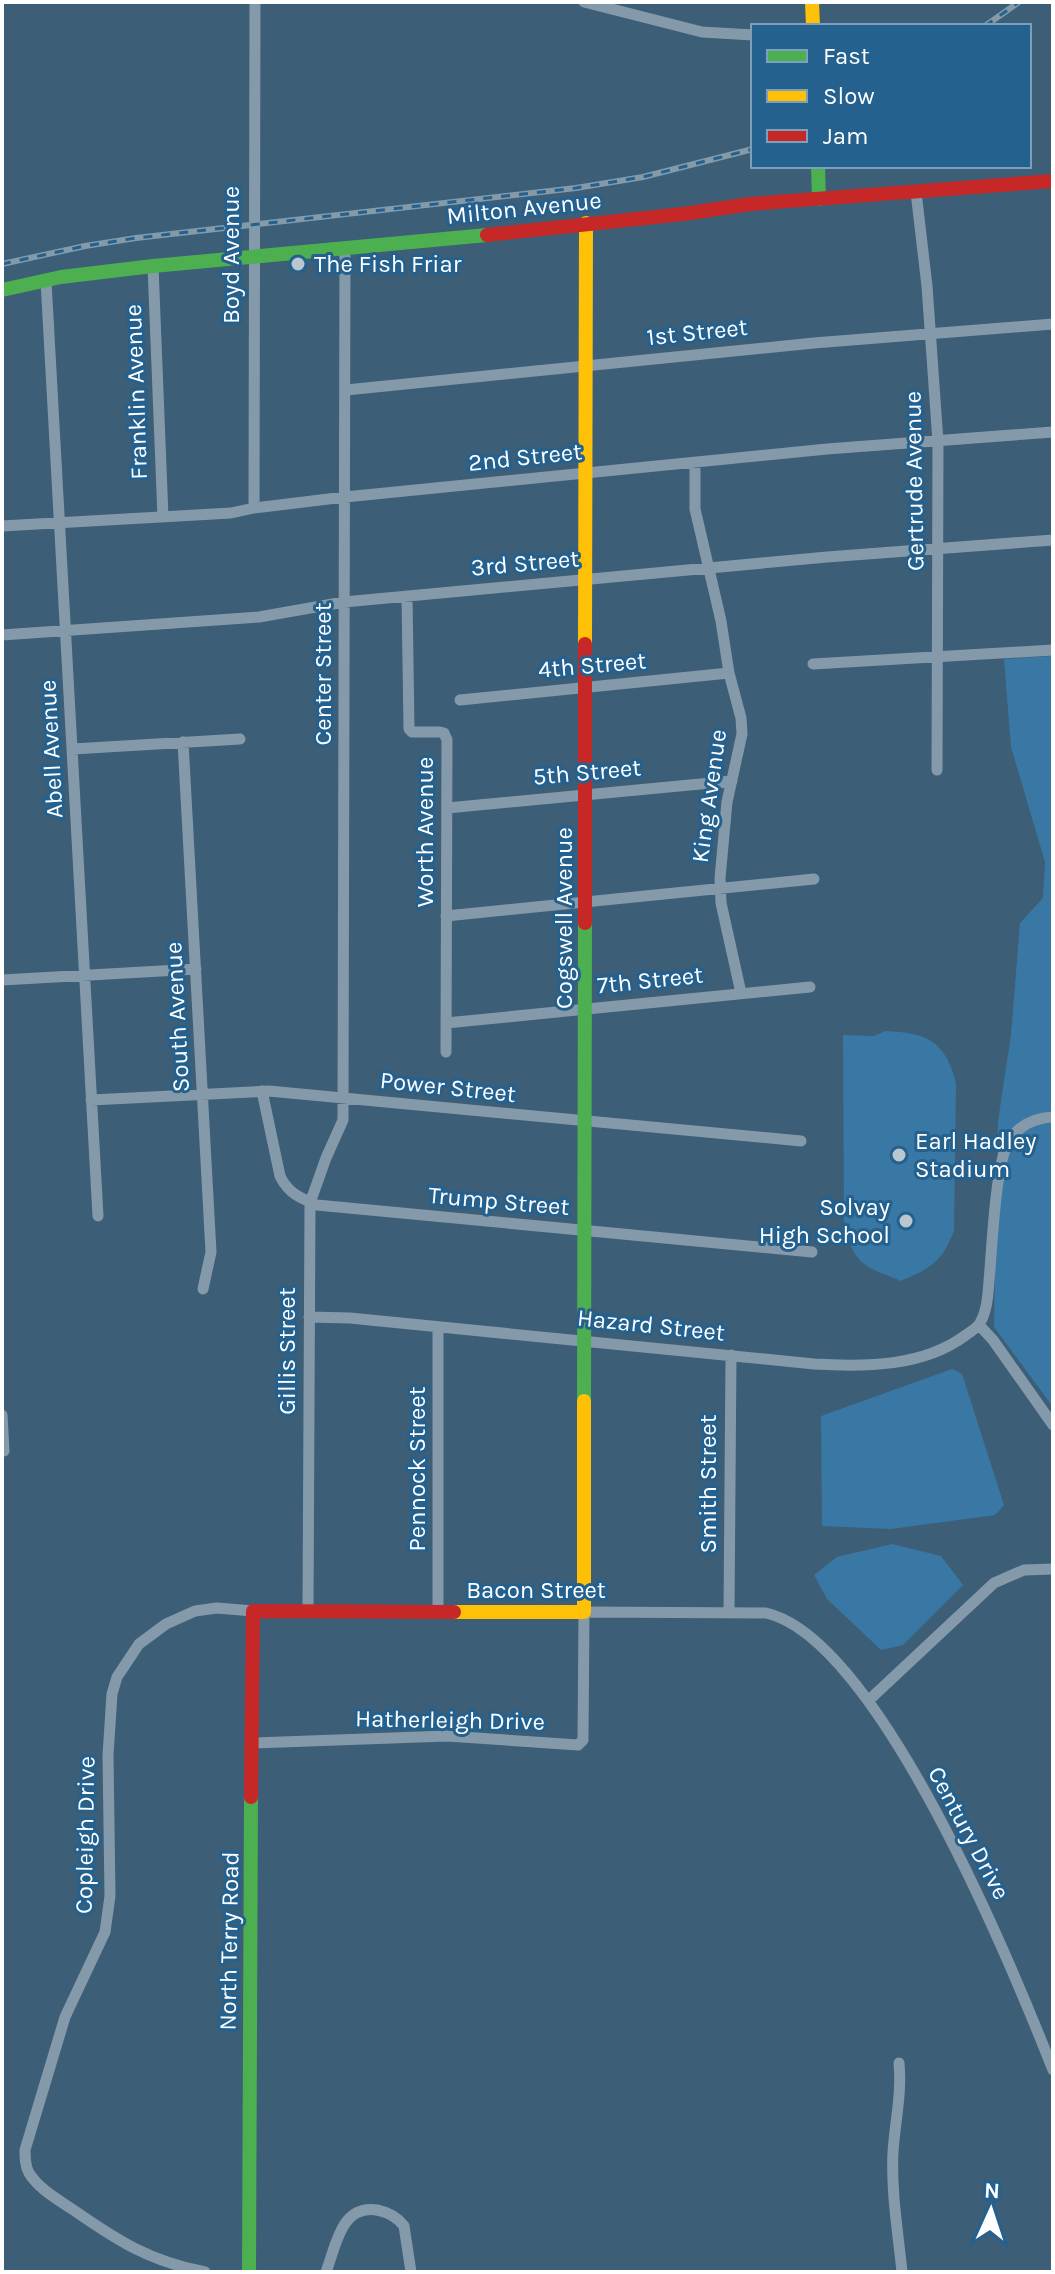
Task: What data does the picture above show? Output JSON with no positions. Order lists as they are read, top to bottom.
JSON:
{
  "streets": {
    "street": [
      "Milton Avenue",
      "Boyd Avenue",
      "1st Street",
      "Franklin Avenue",
      "2nd Street",
      "Gertrude Avenue",
      "3rd Street",
      "4th Street",
      "Center Street",
      "Abell Avenue",
      "5th Street",
      "King Avenue",
      "Worth Avenue",
      "Cogswell Avenue",
      "7th Street",
      "South Avenue",
      "Power Street",
      "Trump Street",
      "Hazard Street",
      "Gillis Street",
      "Pennock Street",
      "Smith Street",
      "Bacon Street",
      "Hatherleigh Drive",
      "Century Drive",
      "Copleigh Drive",
      "North Terry Road"
    ]
  },
  "crossings": [
    ["Milton Avenue", "Boyd Avenue"],
    ["Milton Avenue", "Franklin Avenue"],
    ["Milton Avenue", "Gertrude Avenue"],
    ["Milton Avenue", "Center Street"],
    ["Milton Avenue", "Abell Avenue"],
    ["Milton Avenue", "Cogswell Avenue"],
    ["Boyd Avenue", "2nd Street"],
    ["1st Street", "Gertrude Avenue"],
    ["1st Street", "Center Street"],
    ["1st Street", "Cogswell Avenue"],
    ["Franklin Avenue", "2nd Street"],
    ["2nd Street", "Gertrude Avenue"],
    ["2nd Street", "Center Street"],
    ["2nd Street", "Abell Avenue"],
    ["2nd Street", "King Avenue"],
    ["2nd Street", "Cogswell Avenue"],
    ["Gertrude Avenue", "3rd Street"],
    ["3rd Street", "Center Street"],
    ["3rd Street", "Abell Avenue"],
    ["3rd Street", "King Avenue"],
    ["3rd Street", "Worth Avenue"],
    ["3rd Street", "Cogswell Avenue"],
    ["4th Street", "King Avenue"],
    ["4th Street", "Cogswell Avenue"],
    ["Center Street", "Power Street"],
    ["Center Street", "Gillis Street"],
    ["Abell Avenue", "Power Street"],
    ["5th Street", "King Avenue"],
    ["5th Street", "Worth Avenue"],
    ["5th Street", "Cogswell Avenue"],
    ["King Avenue", "7th Street"],
    ["Worth Avenue", "7th Street"],
    ["Cogswell Avenue", "7th Street"],
    ["Cogswell Avenue", "Power Street"],
    ["Cogswell Avenue", "Trump Street"],
    ["Cogswell Avenue", "Hazard Street"],
    ["Cogswell Avenue", "Bacon Street"],
    ["Cogswell Avenue", "Hatherleigh Drive"],
    ["South Avenue", "Power Street"],
    ["Power Street", "Gillis Street"],
    ["Trump Street", "Gillis Street"],
    ["Hazard Street", "Gillis Street"],
    ["Hazard Street", "Pennock Street"],
    ["Hazard Street", "Smith Street"],
    ["Gillis Street", "Bacon Street"],
    ["Pennock Street", "Bacon Street"],
    ["Smith Street", "Bacon Street"],
    ["Bacon Street", "Hatherleigh Drive"],
    ["Bacon Street", "Century Drive"],
    ["Bacon Street", "Copleigh Drive"],
    ["Bacon Street", "North Terry Road"],
    ["Hatherleigh Drive", "North Terry Road"],
    ["Copleigh Drive", "North Terry Road"]
  ],
  "places": ["The Fish Friar", "Earl Hadley Stadium", "Solvay High School"],
  "legend": ["Fast", "Slow", "Jam"],
  "north": "top"
}
